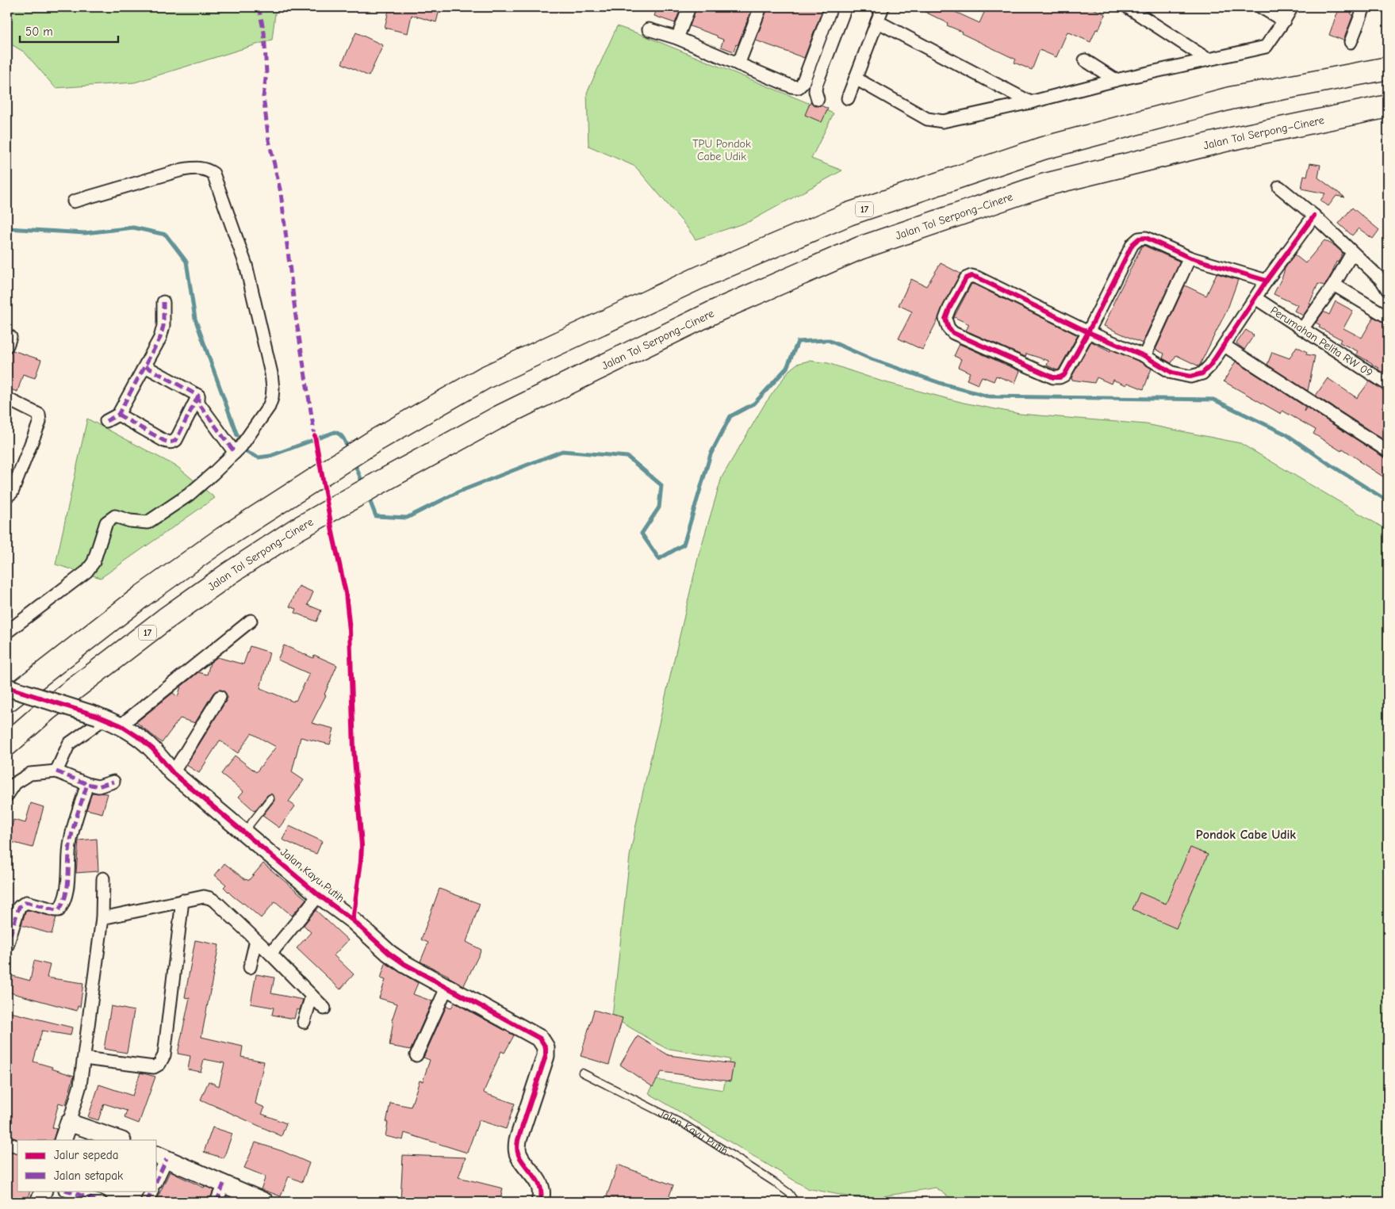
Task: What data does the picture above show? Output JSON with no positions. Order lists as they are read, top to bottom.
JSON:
{
  "streets": {
    "highway": ["Jalan Tol Serpong–Cinere", "17"],
    "street": ["Perumahan Pelita RW 09", "Jalan Kayu Putih"]
  },
  "districts": ["Pondok Cabe Udik"],
  "parks": ["TPU Pondok Cabe Udik"],
  "legend": ["Jalur sepeda", "Jalan setapak"],
  "scale_bar": "50 m"
}
